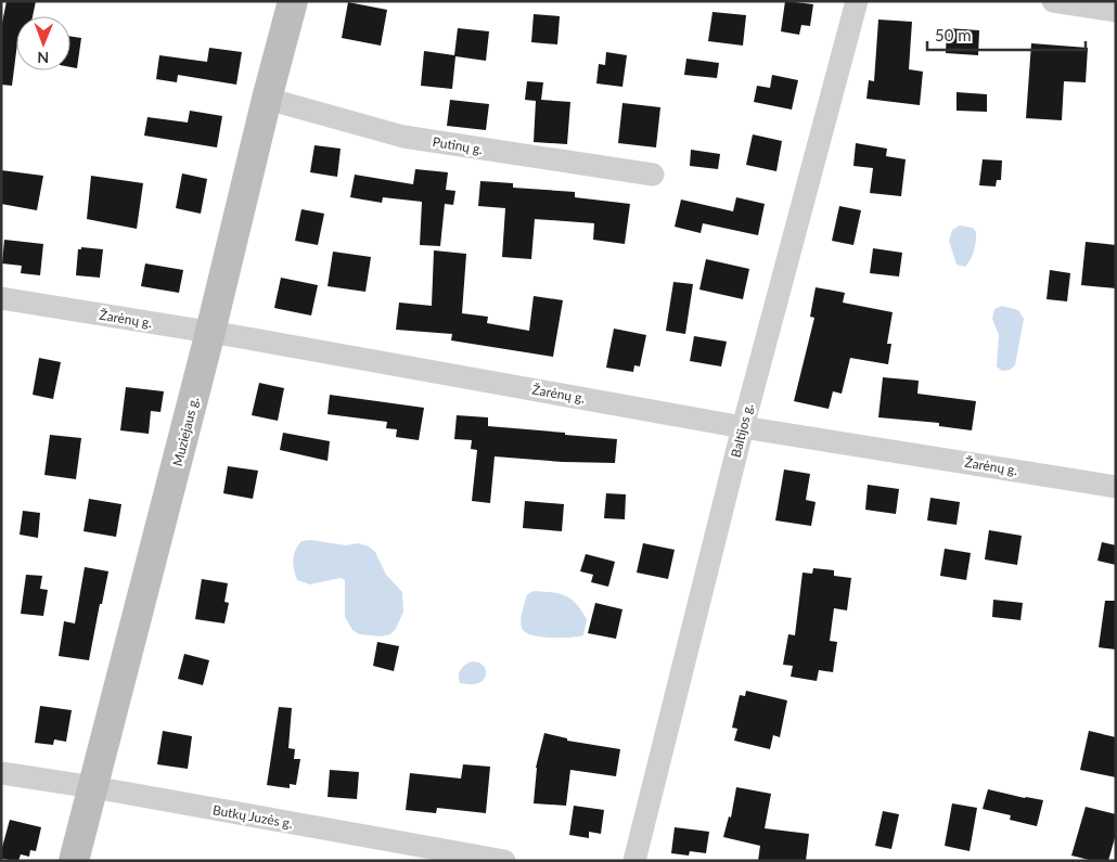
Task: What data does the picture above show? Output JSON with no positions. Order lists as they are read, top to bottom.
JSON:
{
  "streets": {
    "main road": ["Muziejaus g."],
    "street": [
      "Putinų g.",
      "Žarėnų g.",
      "Baltijos g.",
      "Butkų Juzės g."
    ]
  },
  "crossings": [
    ["Putinų g.", "Muziejaus g."],
    ["Žarėnų g.", "Baltijos g."],
    ["Žarėnų g.", "Muziejaus g."],
    ["Muziejaus g.", "Butkų Juzės g."]
  ],
  "scale_bar": "50 m",
  "north": "bottom"
}
